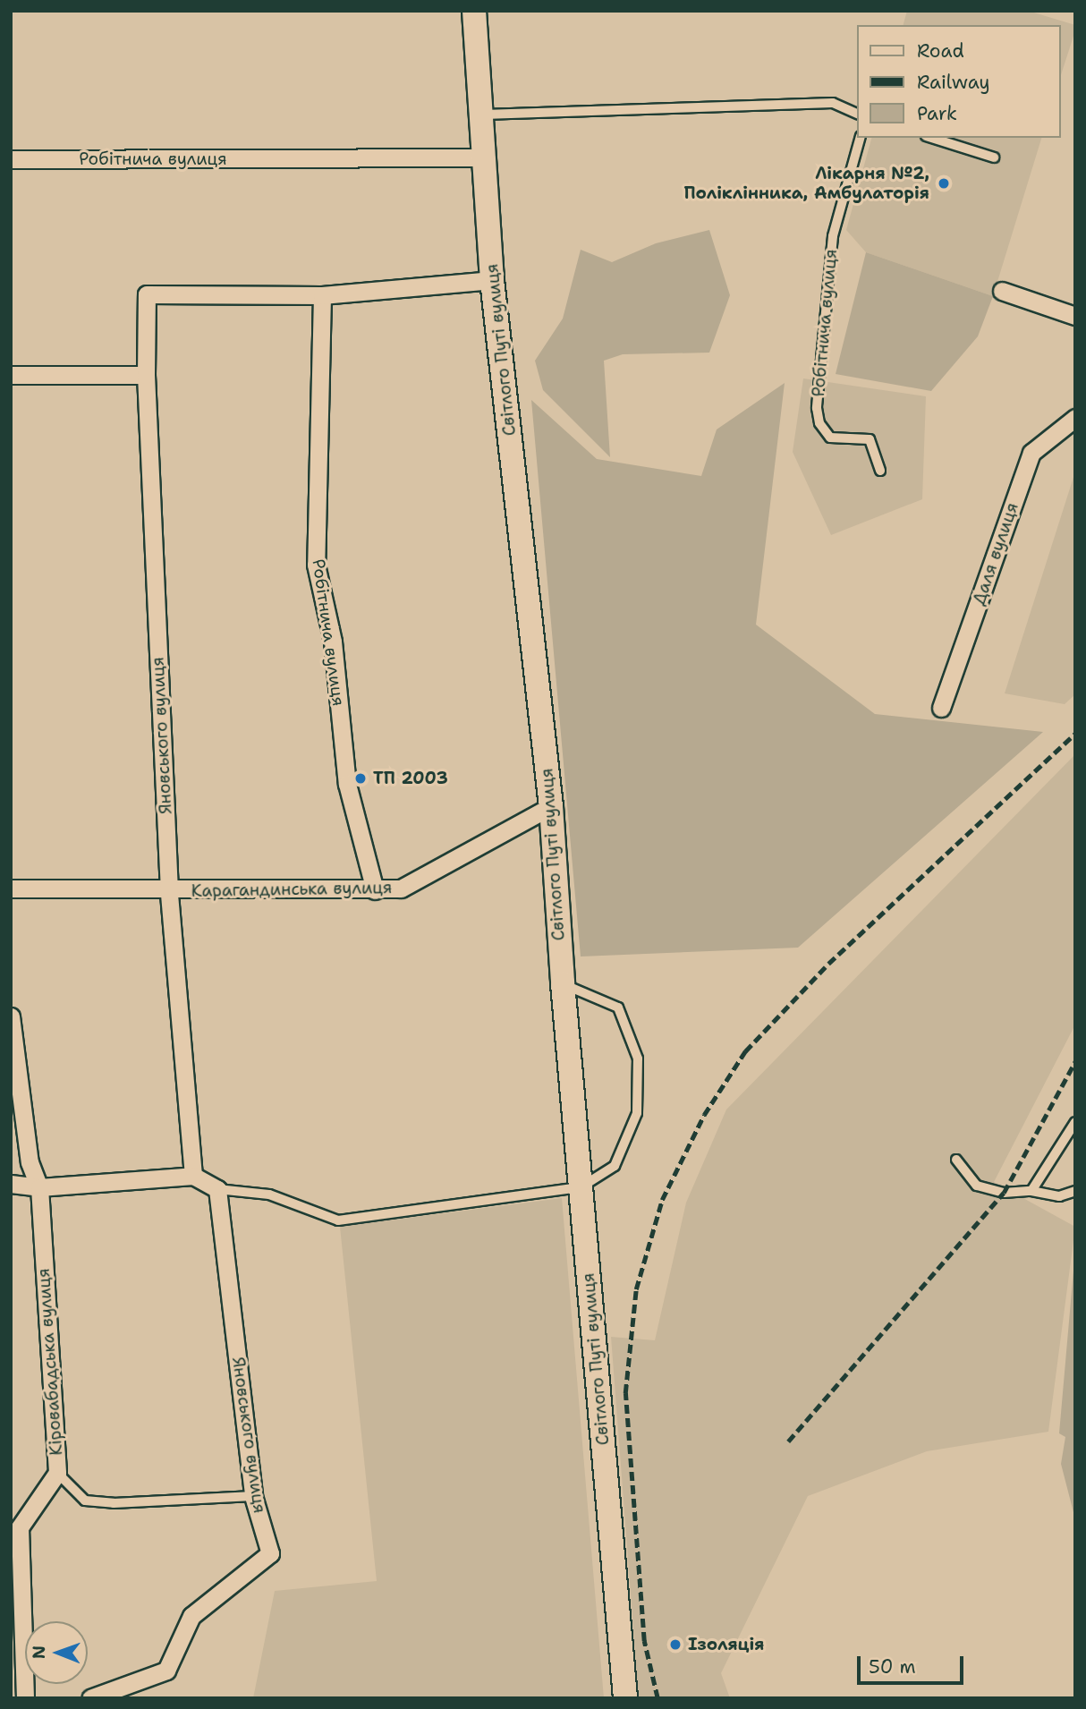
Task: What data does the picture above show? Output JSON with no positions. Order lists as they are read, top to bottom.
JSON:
{
  "streets": {
    "main road": ["Світлого Путі вулиця"],
    "street": [
      "Робітнича вулиця",
      "Даля вулиця",
      "Яновського вулиця",
      "Карагандинська вулиця",
      "Кіровабадська вулиця"
    ]
  },
  "crossings": [
    ["Робітнича вулиця", "Світлого Путі вулиця"],
    ["Робітнича вулиця", "Яновського вулиця"],
    ["Робітнича вулиця", "Карагандинська вулиця"],
    ["Світлого Путі вулиця", "Карагандинська вулиця"],
    ["Яновського вулиця", "Карагандинська вулиця"]
  ],
  "places": ["Лікарня №2, Поліклінника, Амбулаторія", "ТП 2003", "Ізоляція"],
  "legend": ["Road", "Railway", "Park"],
  "scale_bar": "50 m",
  "north": "left"
}
